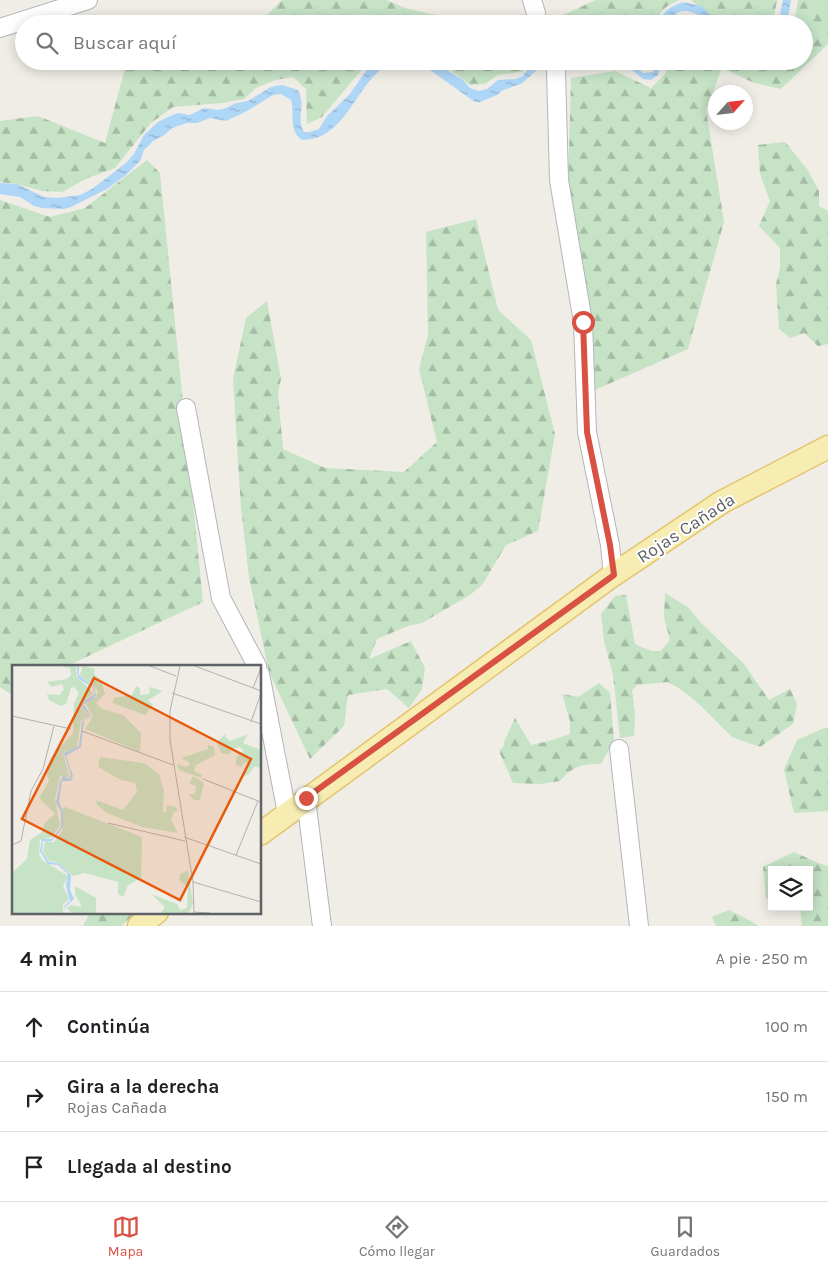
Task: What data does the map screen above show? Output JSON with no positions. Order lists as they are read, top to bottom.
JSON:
{
  "streets": {
    "main road": ["Rojas Cañada"]
  },
  "north": "top right",
  "page": {
    "search": "Buscar aquí",
    "heading": ["4 min", "A pie · 250 m"],
    "list": [
      ["Continúa", "100 m"],
      ["Gira a la derecha", "Rojas Cañada", "150 m"],
      "Llegada al destino"
    ],
    "nav": ["Mapa", "Cómo llegar", "Guardados"]
  }
}
